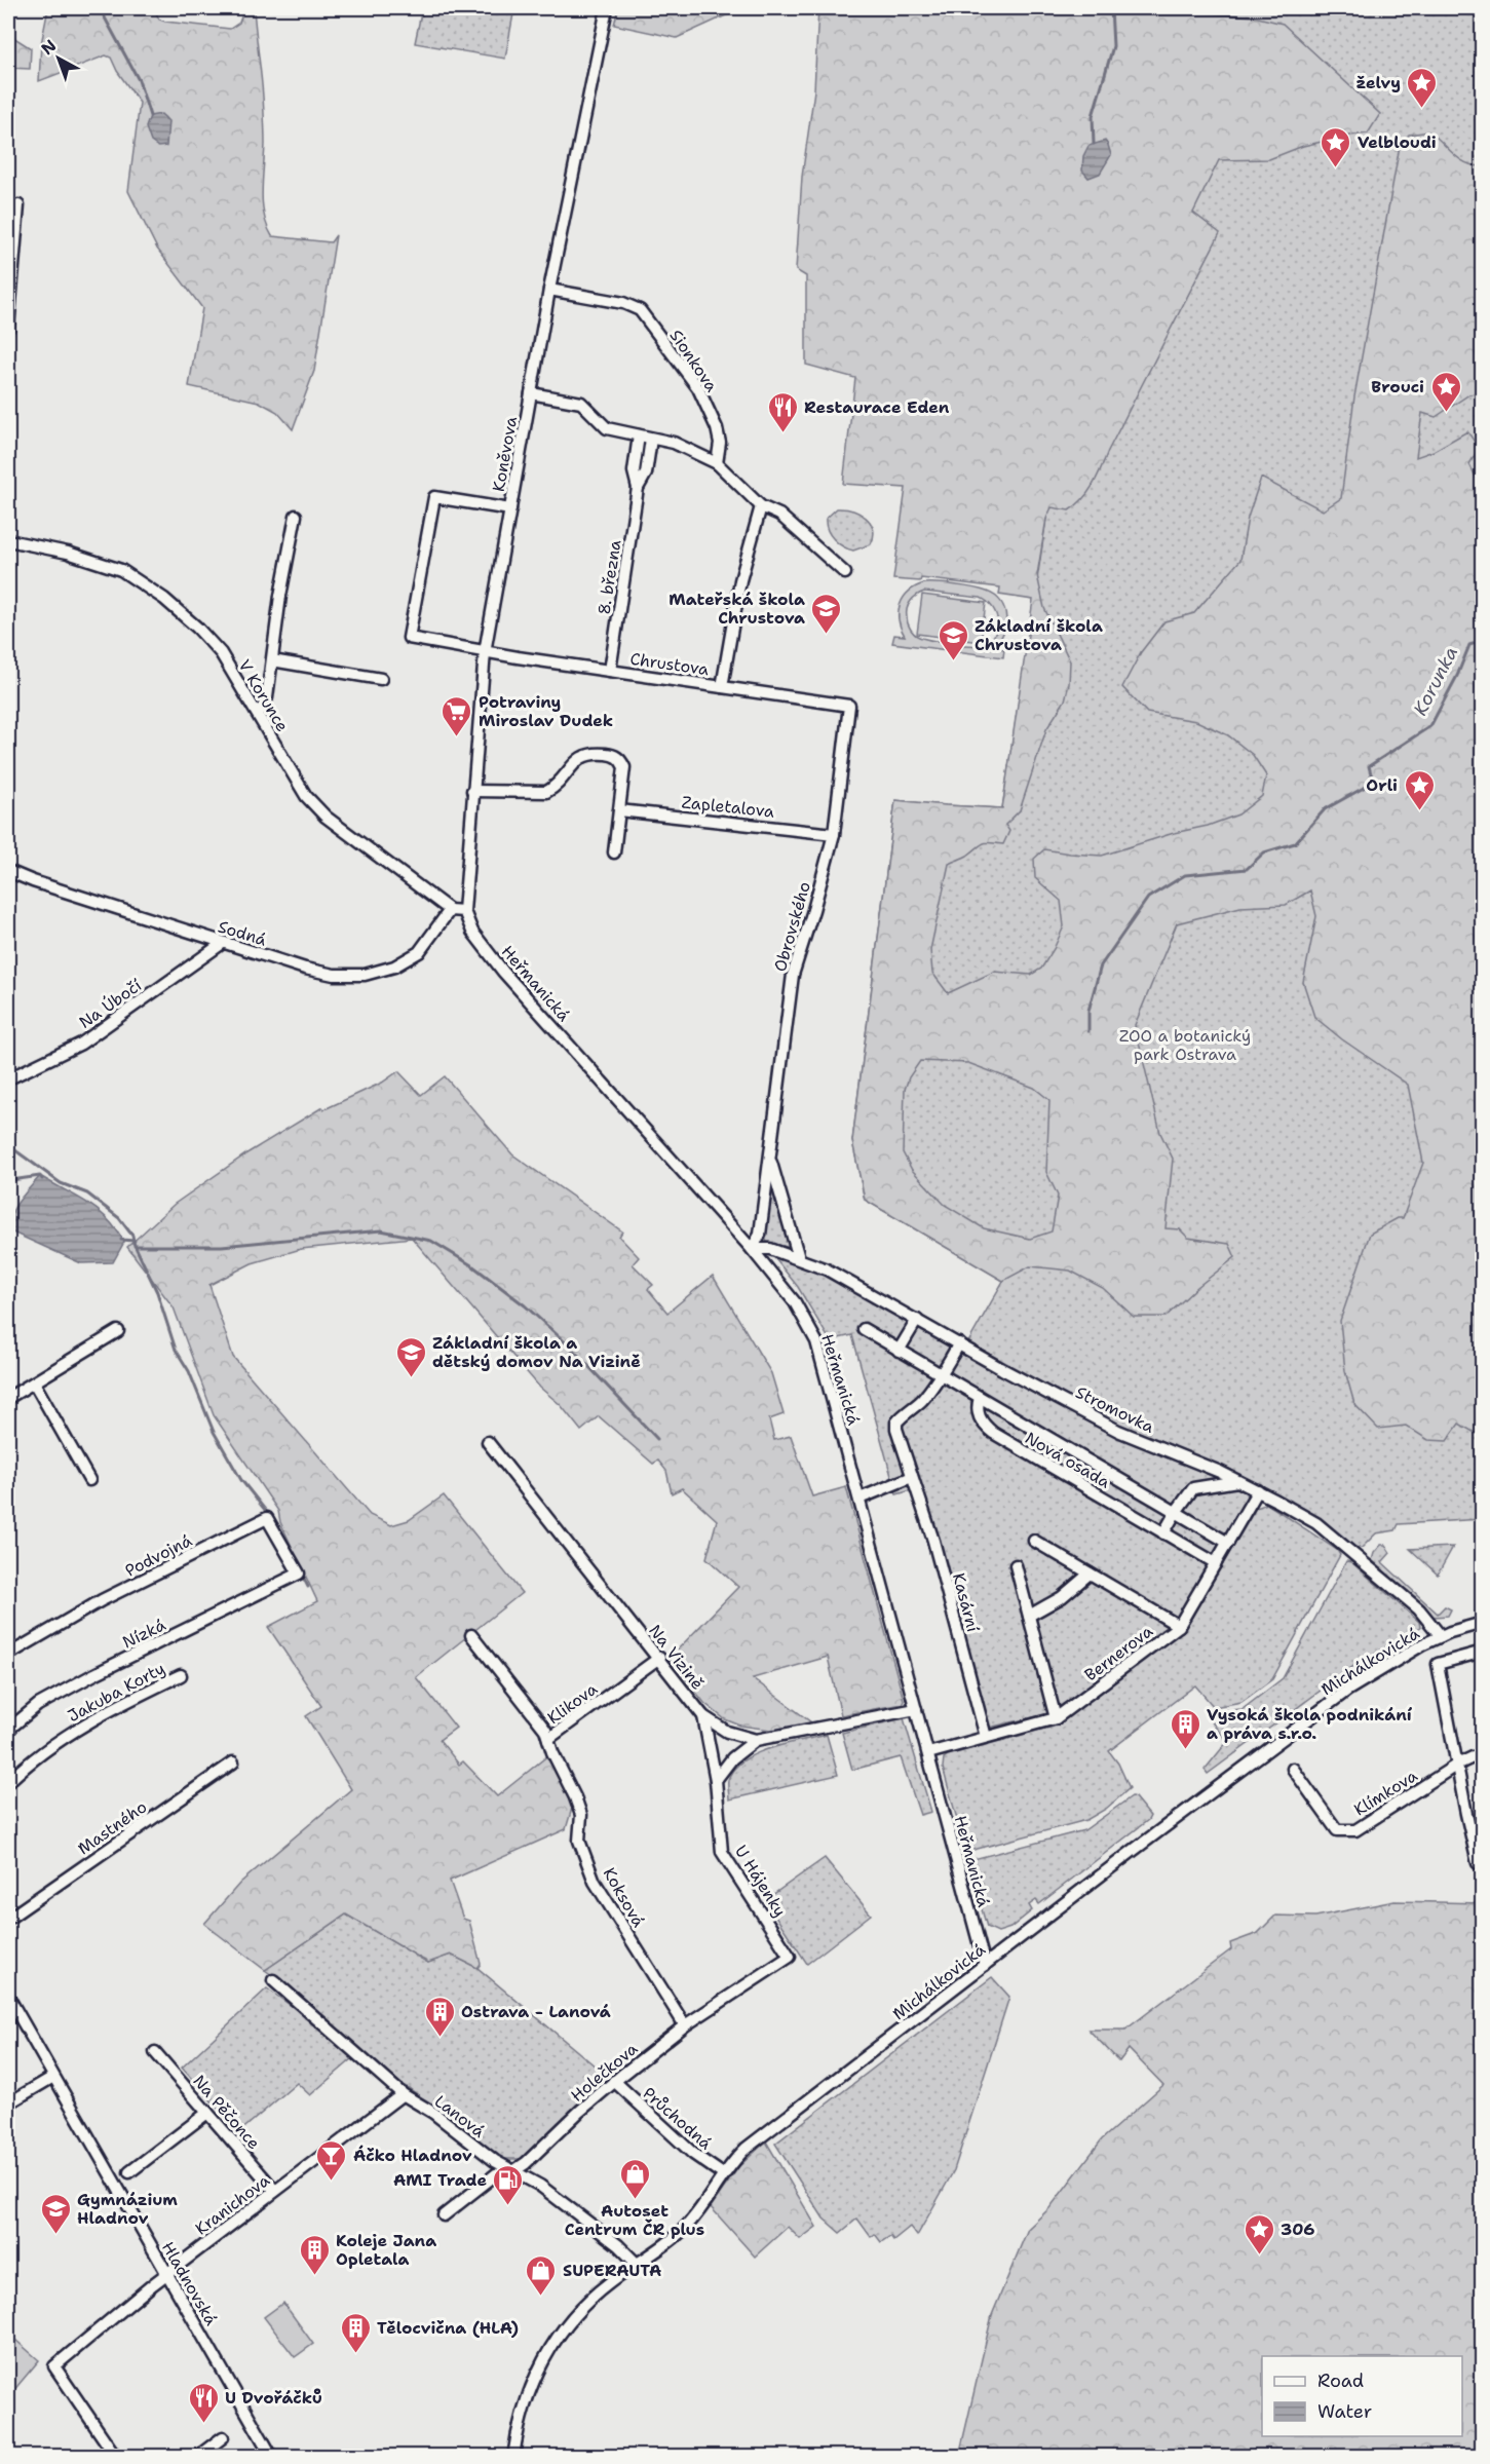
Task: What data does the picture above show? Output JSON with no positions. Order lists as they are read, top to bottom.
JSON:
{
  "streets": {
    "street": [
      "Sionkova",
      "Koněvova",
      "8. března",
      "Chrustova",
      "V Korunce",
      "Zapletalova",
      "Obrovského",
      "Sodná",
      "Heřmanická",
      "Na Úbočí",
      "Stromovka",
      "Nová osada",
      "Podvojná",
      "Kasární",
      "Nízká",
      "Bernerova",
      "Na Vizině",
      "Michálkovická",
      "Jakuba Korty",
      "Klikova",
      "Klímkova",
      "Mastného",
      "U Hájenky",
      "Koksová",
      "Holečkova",
      "Na Pěčonce",
      "Lanová",
      "Průchodná",
      "Kranichova",
      "Hladnovská"
    ]
  },
  "crossings": [
    ["Sionkova", "Koněvova"],
    ["Koněvova", "Chrustova"],
    ["Koněvova", "Heřmanická"],
    ["8. března", "Chrustova"],
    ["Chrustova", "Obrovského"],
    ["V Korunce", "Sodná"],
    ["Zapletalova", "Obrovského"],
    ["Obrovského", "Heřmanická"],
    ["Obrovského", "Stromovka"],
    ["Sodná", "Na Úbočí"],
    ["Heřmanická", "Stromovka"],
    ["Heřmanická", "Bernerova"],
    ["Heřmanická", "Na Vizině"],
    ["Heřmanická", "Michálkovická"],
    ["Stromovka", "Bernerova"],
    ["Stromovka", "Michálkovická"],
    ["Nová osada", "Kasární"],
    ["Nová osada", "Bernerova"],
    ["Podvojná", "Nízká"],
    ["Kasární", "Bernerova"],
    ["Na Vizině", "Klikova"],
    ["Na Vizině", "U Hájenky"],
    ["Michálkovická", "Lanová"],
    ["Michálkovická", "Průchodná"],
    ["Klikova", "Koksová"],
    ["U Hájenky", "Holečkova"],
    ["Koksová", "Holečkova"],
    ["Holečkova", "Lanová"],
    ["Holečkova", "Průchodná"],
    ["Na Pěčonce", "Kranichova"],
    ["Lanová", "Kranichova"],
    ["Kranichova", "Hladnovská"]
  ],
  "water": ["Korunka"],
  "parks": ["ZOO a botanický park Ostrava"],
  "places": {
    "place": [
      "želvy",
      "Velbloudi",
      "Brouci",
      "Orli",
      "306"
    ],
    "restaurant": ["Restaurace Eden", "U Dvořáčků"],
    "school or university": [
      "Mateřská škola Chrustova",
      "Základní škola Chrustova",
      "Základní škola a dětský domov Na Vizině",
      "Gymnázium Hladnov"
    ],
    "supermarket": ["Potraviny Miroslav Dudek"],
    "building": [
      "Vysoká škola podnikání a práva s.r.o.",
      "Ostrava - Lanová",
      "Koleje Jana Opletala",
      "Tělocvična (HLA)"
    ],
    "bar": ["Áčko Hladnov"],
    "shop": ["Autoset Centrum ČR plus", "SUPERAUTA"],
    "fuel station": ["AMI Trade"]
  },
  "legend": ["Road", "Water"],
  "north": "top left"
}
